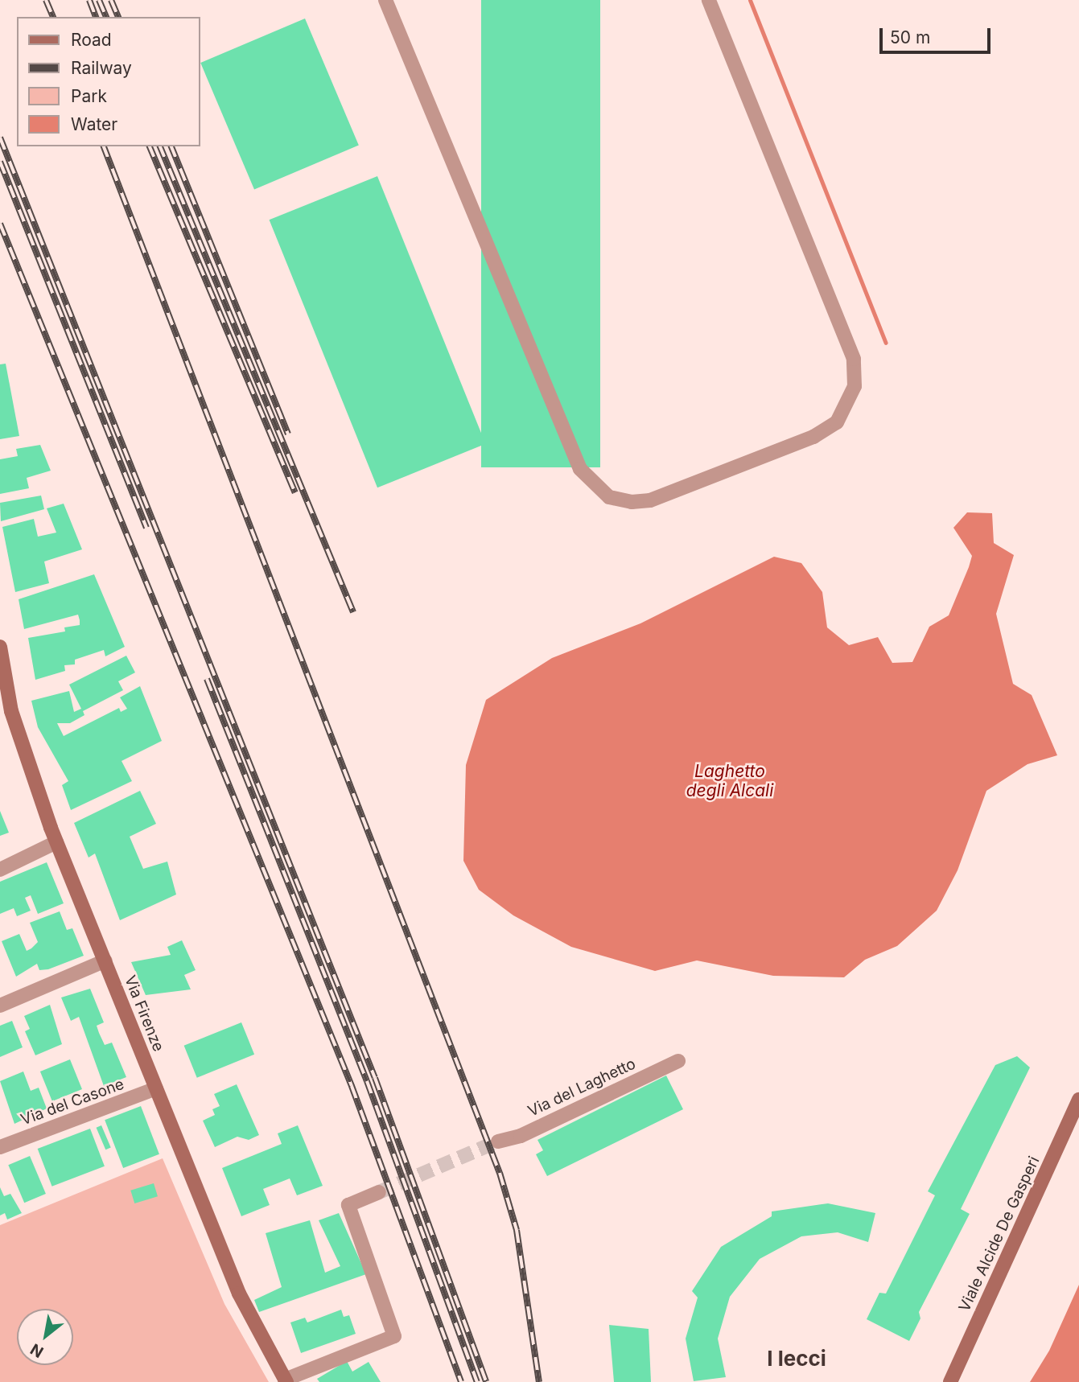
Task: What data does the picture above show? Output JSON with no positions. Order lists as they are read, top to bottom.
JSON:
{
  "streets": {
    "main road": ["Via Firenze", "Viale Alcide De Gasperi"],
    "street": ["Via del Laghetto", "Via del Casone"]
  },
  "crossings": [
    ["Via Firenze", "Via del Casone"]
  ],
  "districts": ["I lecci"],
  "water": ["Laghetto degli Alcali"],
  "legend": [
    "Road",
    "Railway",
    "Park",
    "Water"
  ],
  "scale_bar": "50 m",
  "north": "bottom left"
}
